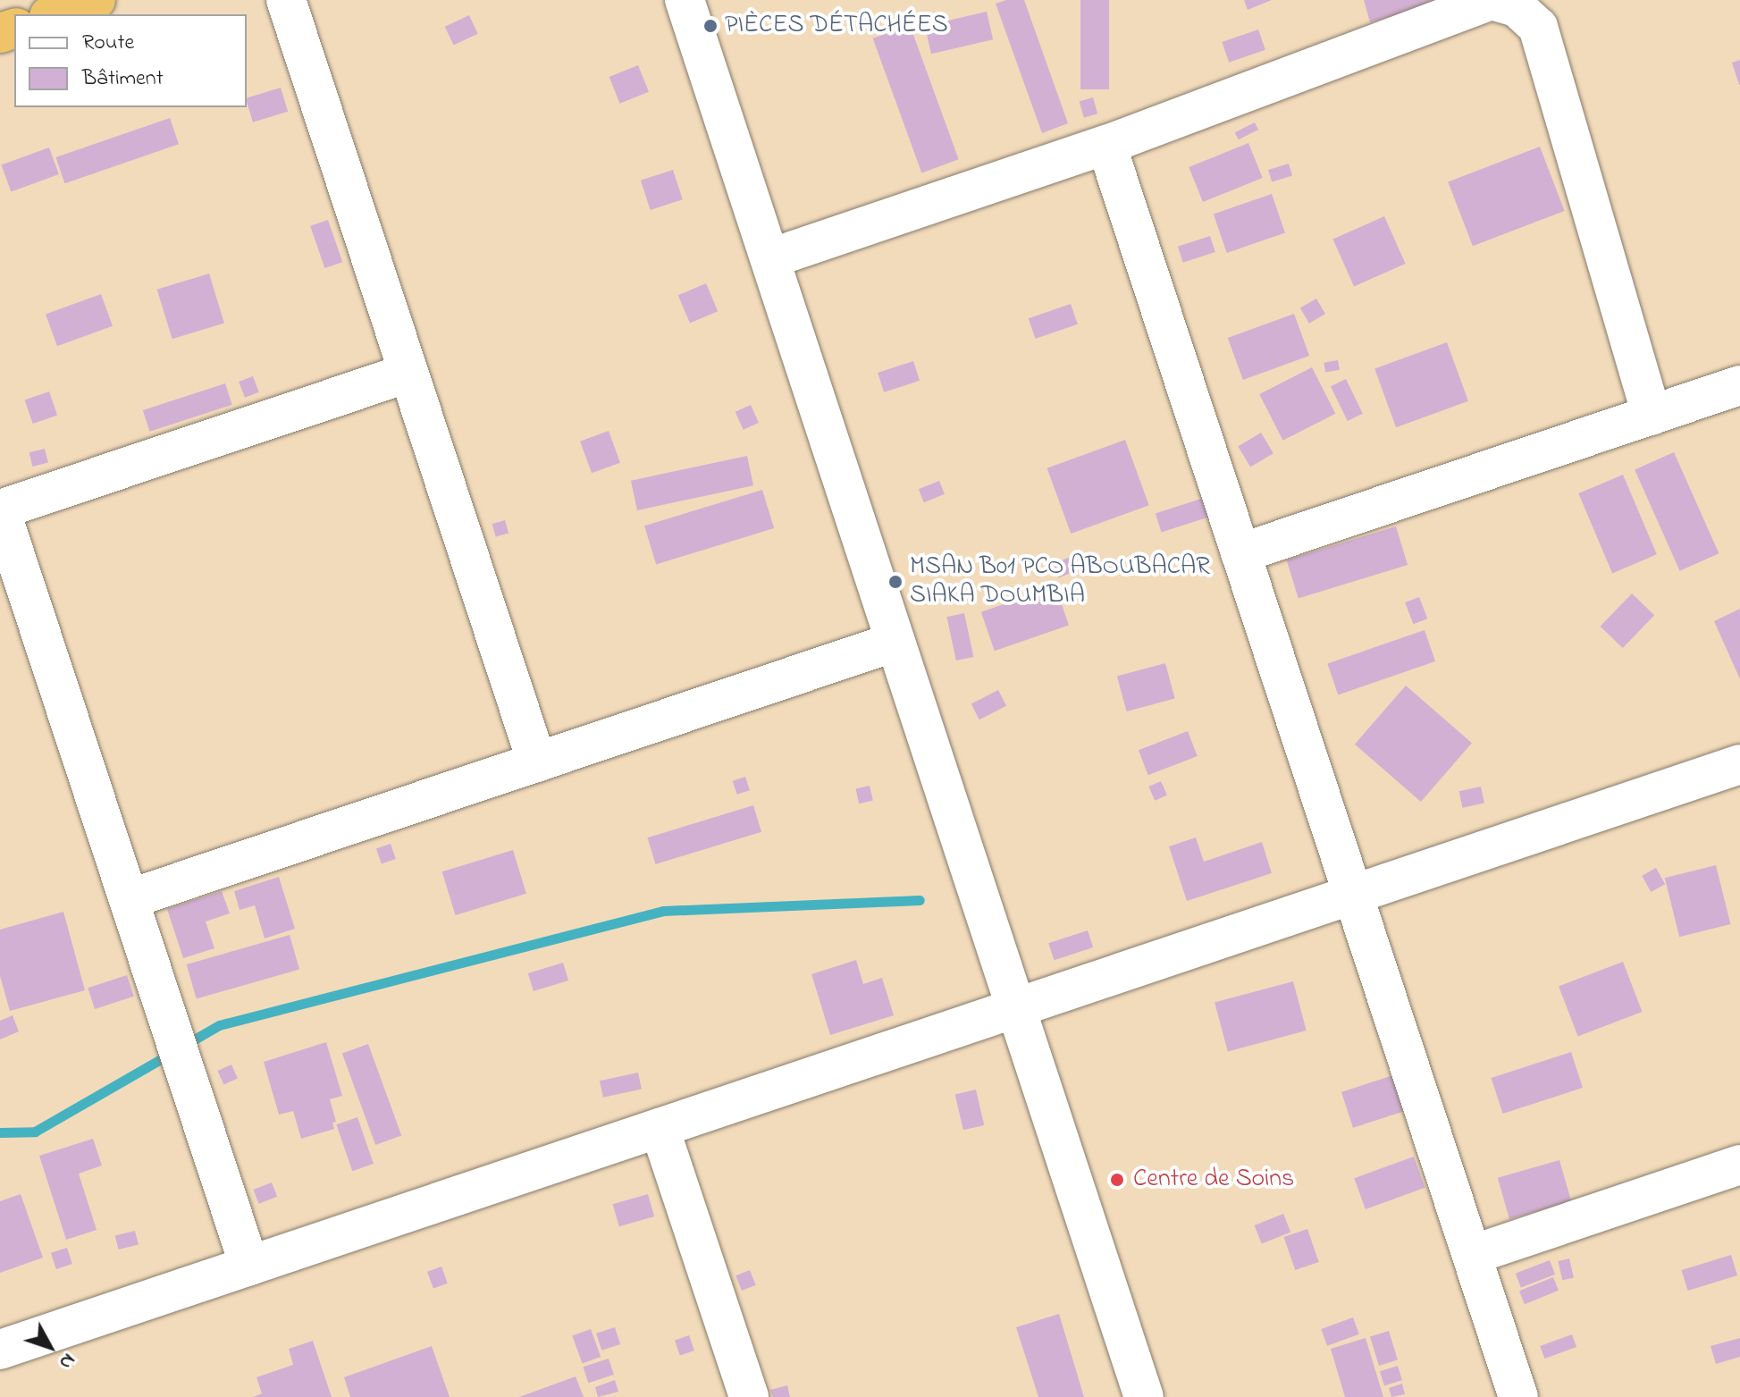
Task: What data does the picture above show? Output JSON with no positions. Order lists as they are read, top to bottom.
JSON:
{
  "places": ["PIÈCES DÉTACHÉES", "MSAN B01 PCO ABOUBACAR SIAKA DOUMBIA", "Centre de Soins"],
  "legend": ["Route", "Bâtiment"],
  "north": "bottom right"
}
